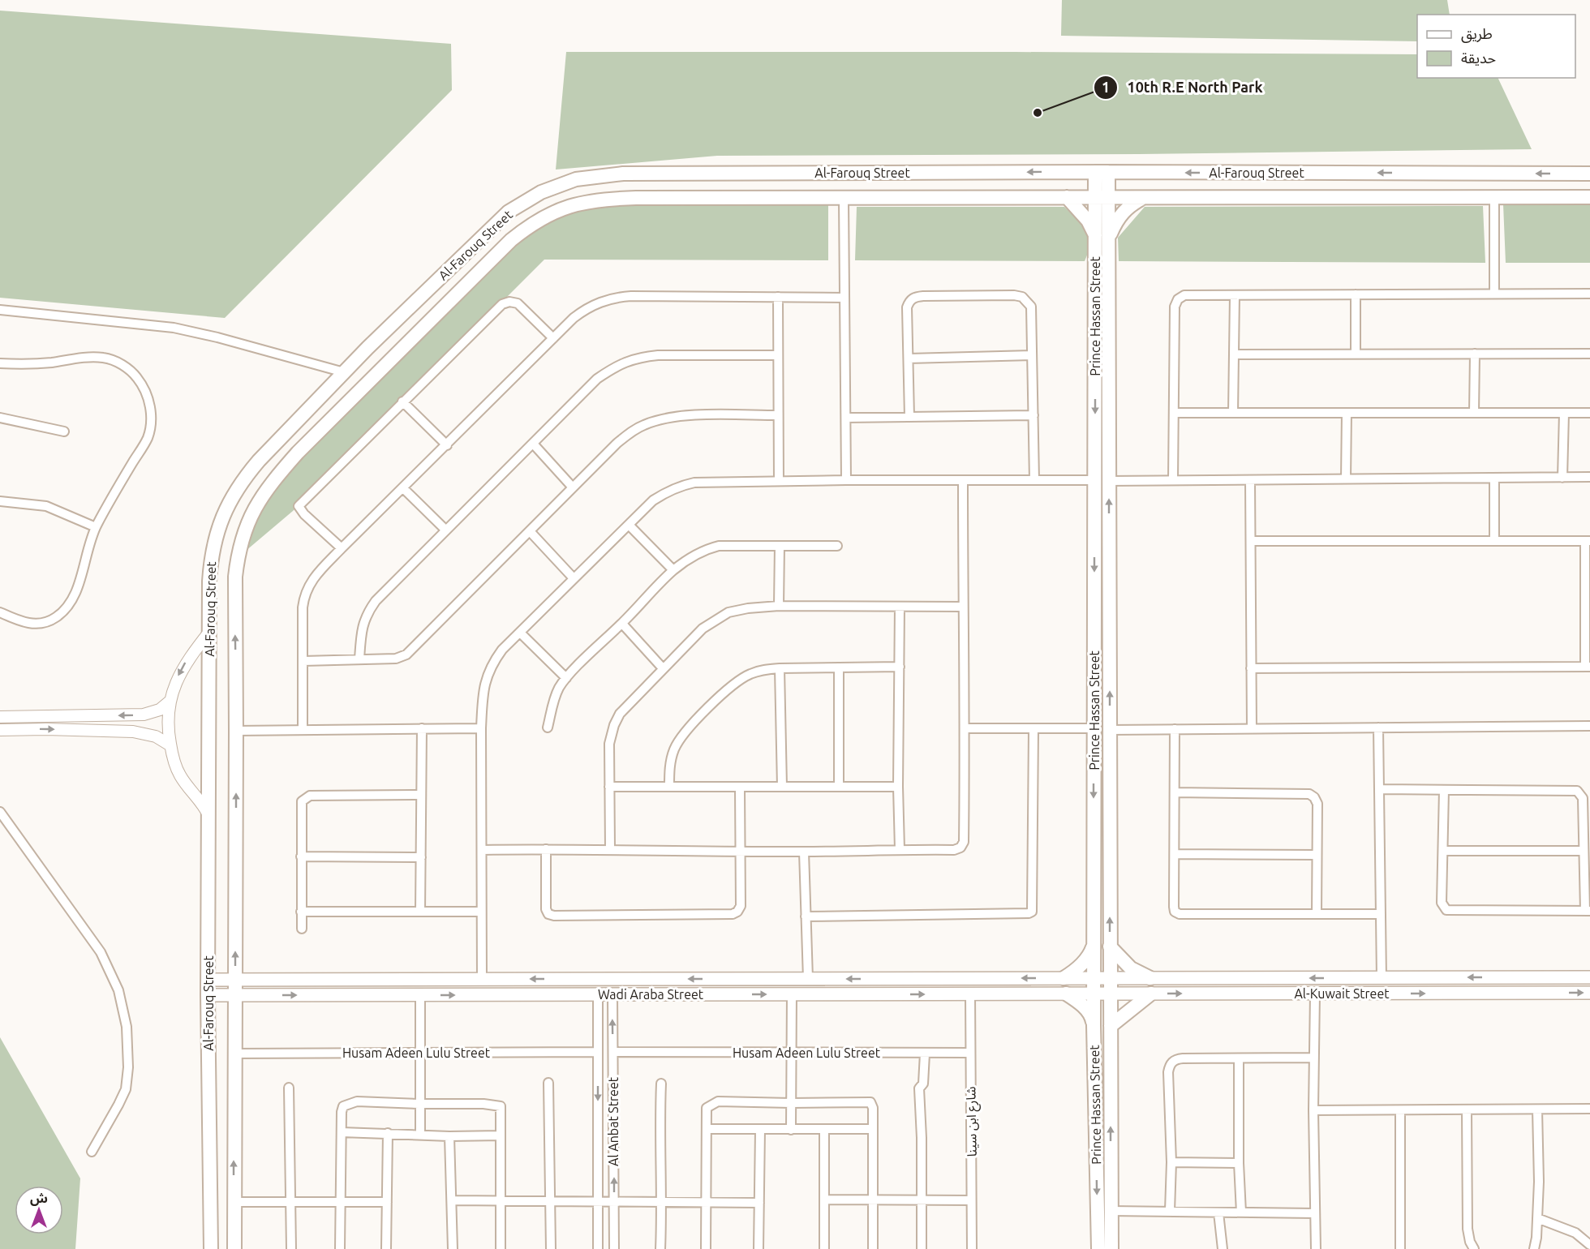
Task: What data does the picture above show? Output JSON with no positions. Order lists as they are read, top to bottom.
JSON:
{
  "streets": {
    "main road": [
      "Al-Farouq Street",
      "Prince Hassan Street",
      "Al-Kuwait Street",
      "Wadi Araba Street"
    ],
    "street": ["Husam Adeen Lulu Street", "Al Anbat Street", "شارع ابن سينا"]
  },
  "crossings": [
    ["Al-Farouq Street", "Prince Hassan Street"],
    ["Al-Farouq Street", "Wadi Araba Street"],
    ["Al-Farouq Street", "Husam Adeen Lulu Street"],
    ["Prince Hassan Street", "Al-Kuwait Street"],
    ["Prince Hassan Street", "Wadi Araba Street"],
    ["Al-Kuwait Street", "Wadi Araba Street"],
    ["Wadi Araba Street", "Al Anbat Street"],
    ["Wadi Araba Street", "شارع ابن سينا"],
    ["Husam Adeen Lulu Street", "Al Anbat Street"],
    ["Husam Adeen Lulu Street", "شارع ابن سينا"]
  ],
  "places": ["10th R.E North Park"],
  "legend": ["طريق", "حديقة"],
  "north": "top"
}
